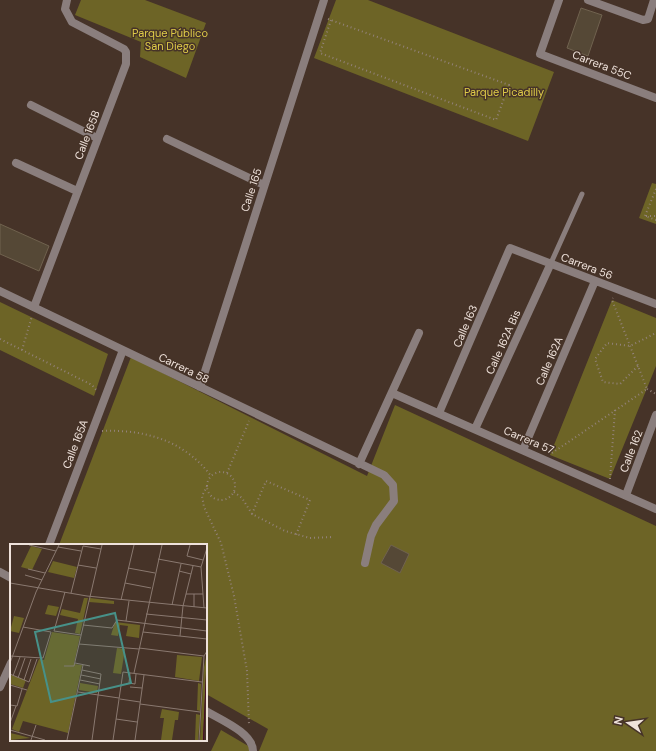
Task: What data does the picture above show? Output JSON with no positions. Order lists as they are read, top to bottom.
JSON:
{
  "streets": {
    "street": [
      "Carrera 55C",
      "Calle 165B",
      "Calle 165",
      "Carrera 56",
      "Calle 163",
      "Calle 162A Bis",
      "Calle 162A",
      "Carrera 58",
      "Carrera 57",
      "Calle 165A",
      "Calle 162"
    ]
  },
  "crossings": [
    ["Calle 165B", "Carrera 58"],
    ["Calle 165", "Carrera 58"],
    ["Carrera 56", "Calle 163"],
    ["Carrera 56", "Calle 162A Bis"],
    ["Carrera 56", "Calle 162A"],
    ["Calle 163", "Carrera 57"],
    ["Calle 162A Bis", "Carrera 57"],
    ["Calle 162A", "Carrera 57"],
    ["Carrera 58", "Calle 165A"],
    ["Carrera 57", "Calle 162"]
  ],
  "parks": ["Parque Público San Diego", "Parque Picadilly"],
  "north": "left"
}
